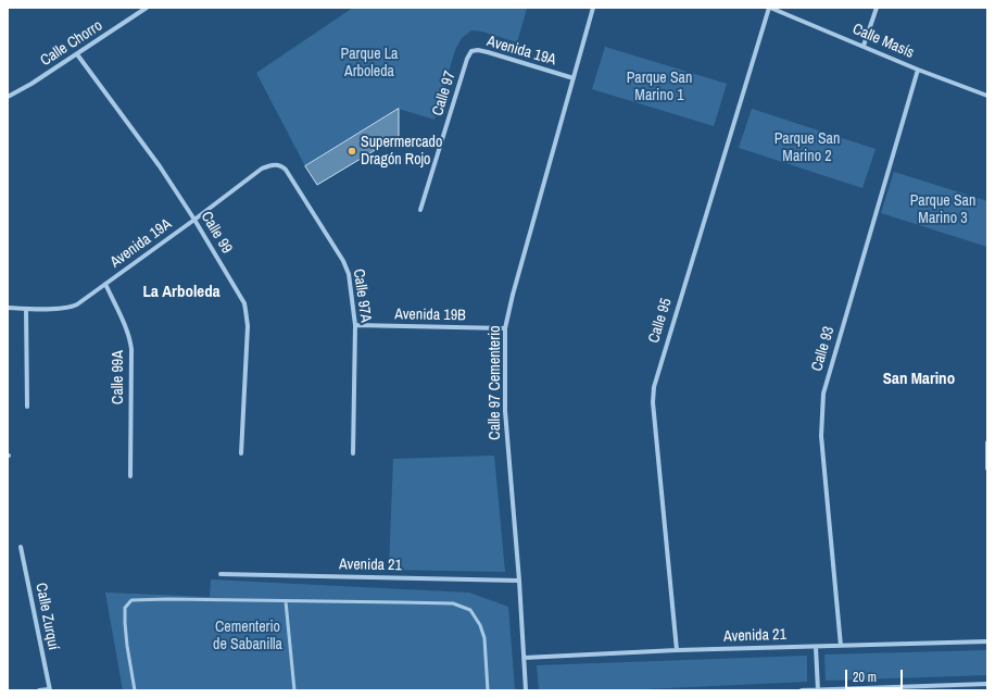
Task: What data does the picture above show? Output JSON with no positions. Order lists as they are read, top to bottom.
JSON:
{
  "streets": {
    "street": [
      "Calle Masís",
      "Calle Chorro",
      "Avenida 19A",
      "Calle 97",
      "Calle 99",
      "Calle 97A",
      "Avenida 19B",
      "Calle 95",
      "Calle 93",
      "Calle 99A",
      "Calle 97 Cementerio",
      "Avenida 21",
      "Calle Zurquí"
    ]
  },
  "crossings": [
    ["Calle Masís", "Calle 95"],
    ["Calle Masís", "Calle 93"],
    ["Calle Chorro", "Calle 99"],
    ["Avenida 19A", "Calle 97"],
    ["Avenida 19A", "Calle 99"],
    ["Avenida 19A", "Calle 97A"],
    ["Avenida 19A", "Calle 99A"],
    ["Avenida 19A", "Calle 97 Cementerio"],
    ["Calle 97A", "Avenida 19B"],
    ["Avenida 19B", "Calle 97 Cementerio"],
    ["Calle 95", "Avenida 21"],
    ["Calle 93", "Avenida 21"],
    ["Calle 97 Cementerio", "Avenida 21"]
  ],
  "districts": ["La Arboleda", "San Marino"],
  "parks": [
    "Parque La Arboleda",
    "Parque San Marino 1",
    "Parque San Marino 2",
    "Parque San Marino 3",
    "Cementerio de Sabanilla"
  ],
  "places": ["Supermercado Dragón Rojo"],
  "scale_bar": "20 m"
}
